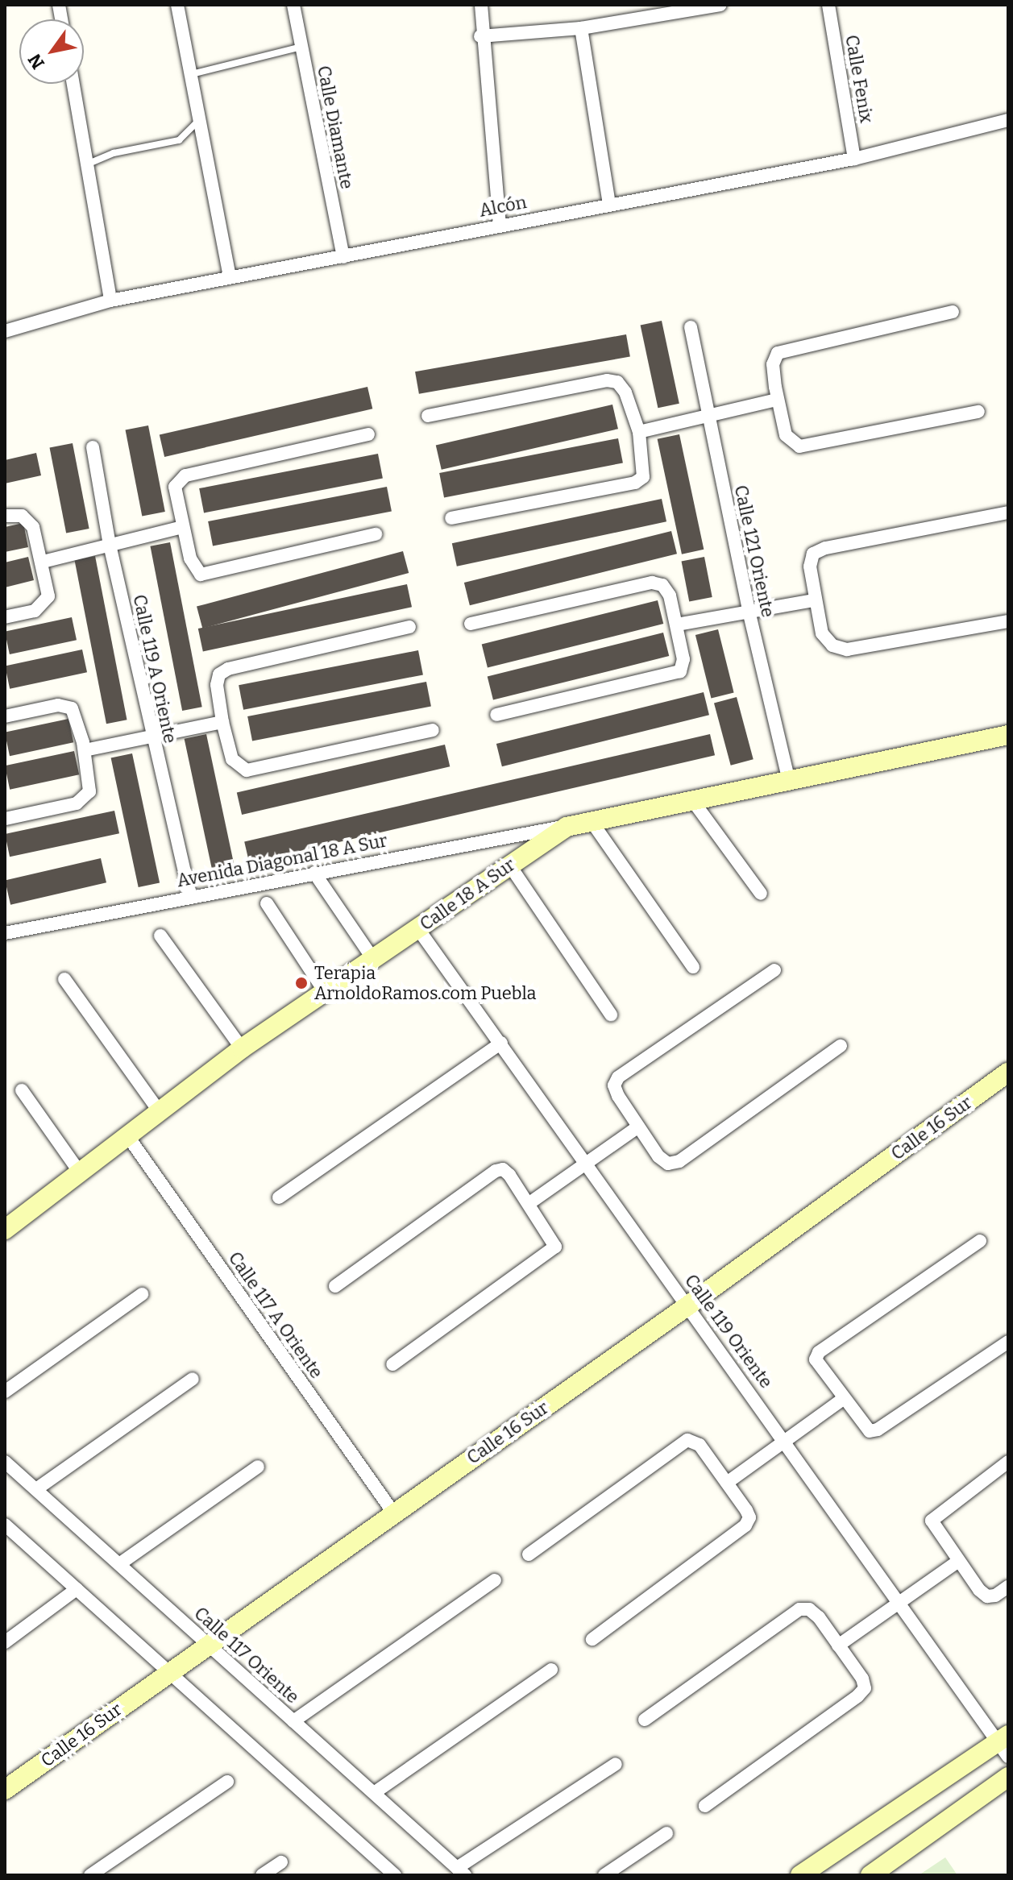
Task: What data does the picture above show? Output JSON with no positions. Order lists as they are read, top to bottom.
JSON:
{
  "streets": {
    "street": [
      "Calle Fenix",
      "Calle Diamante",
      "Alcón",
      "Calle 121 Oriente",
      "Calle 119 A Oriente",
      "Avenida Diagonal 18 A Sur",
      "Calle 18 A Sur",
      "Calle 16 Sur",
      "Calle 117 A Oriente",
      "Calle 119 Oriente",
      "Calle 117 Oriente"
    ]
  },
  "crossings": [
    ["Calle Fenix", "Alcón"],
    ["Calle Diamante", "Alcón"],
    ["Calle 121 Oriente", "Calle 18 A Sur"],
    ["Calle 119 A Oriente", "Avenida Diagonal 18 A Sur"],
    ["Avenida Diagonal 18 A Sur", "Calle 18 A Sur"],
    ["Calle 18 A Sur", "Calle 117 A Oriente"],
    ["Calle 18 A Sur", "Calle 119 Oriente"],
    ["Calle 16 Sur", "Calle 117 A Oriente"],
    ["Calle 16 Sur", "Calle 119 Oriente"],
    ["Calle 16 Sur", "Calle 117 Oriente"]
  ],
  "places": ["Terapia ArnoldoRamos.com Puebla"],
  "north": "bottom left"
}
